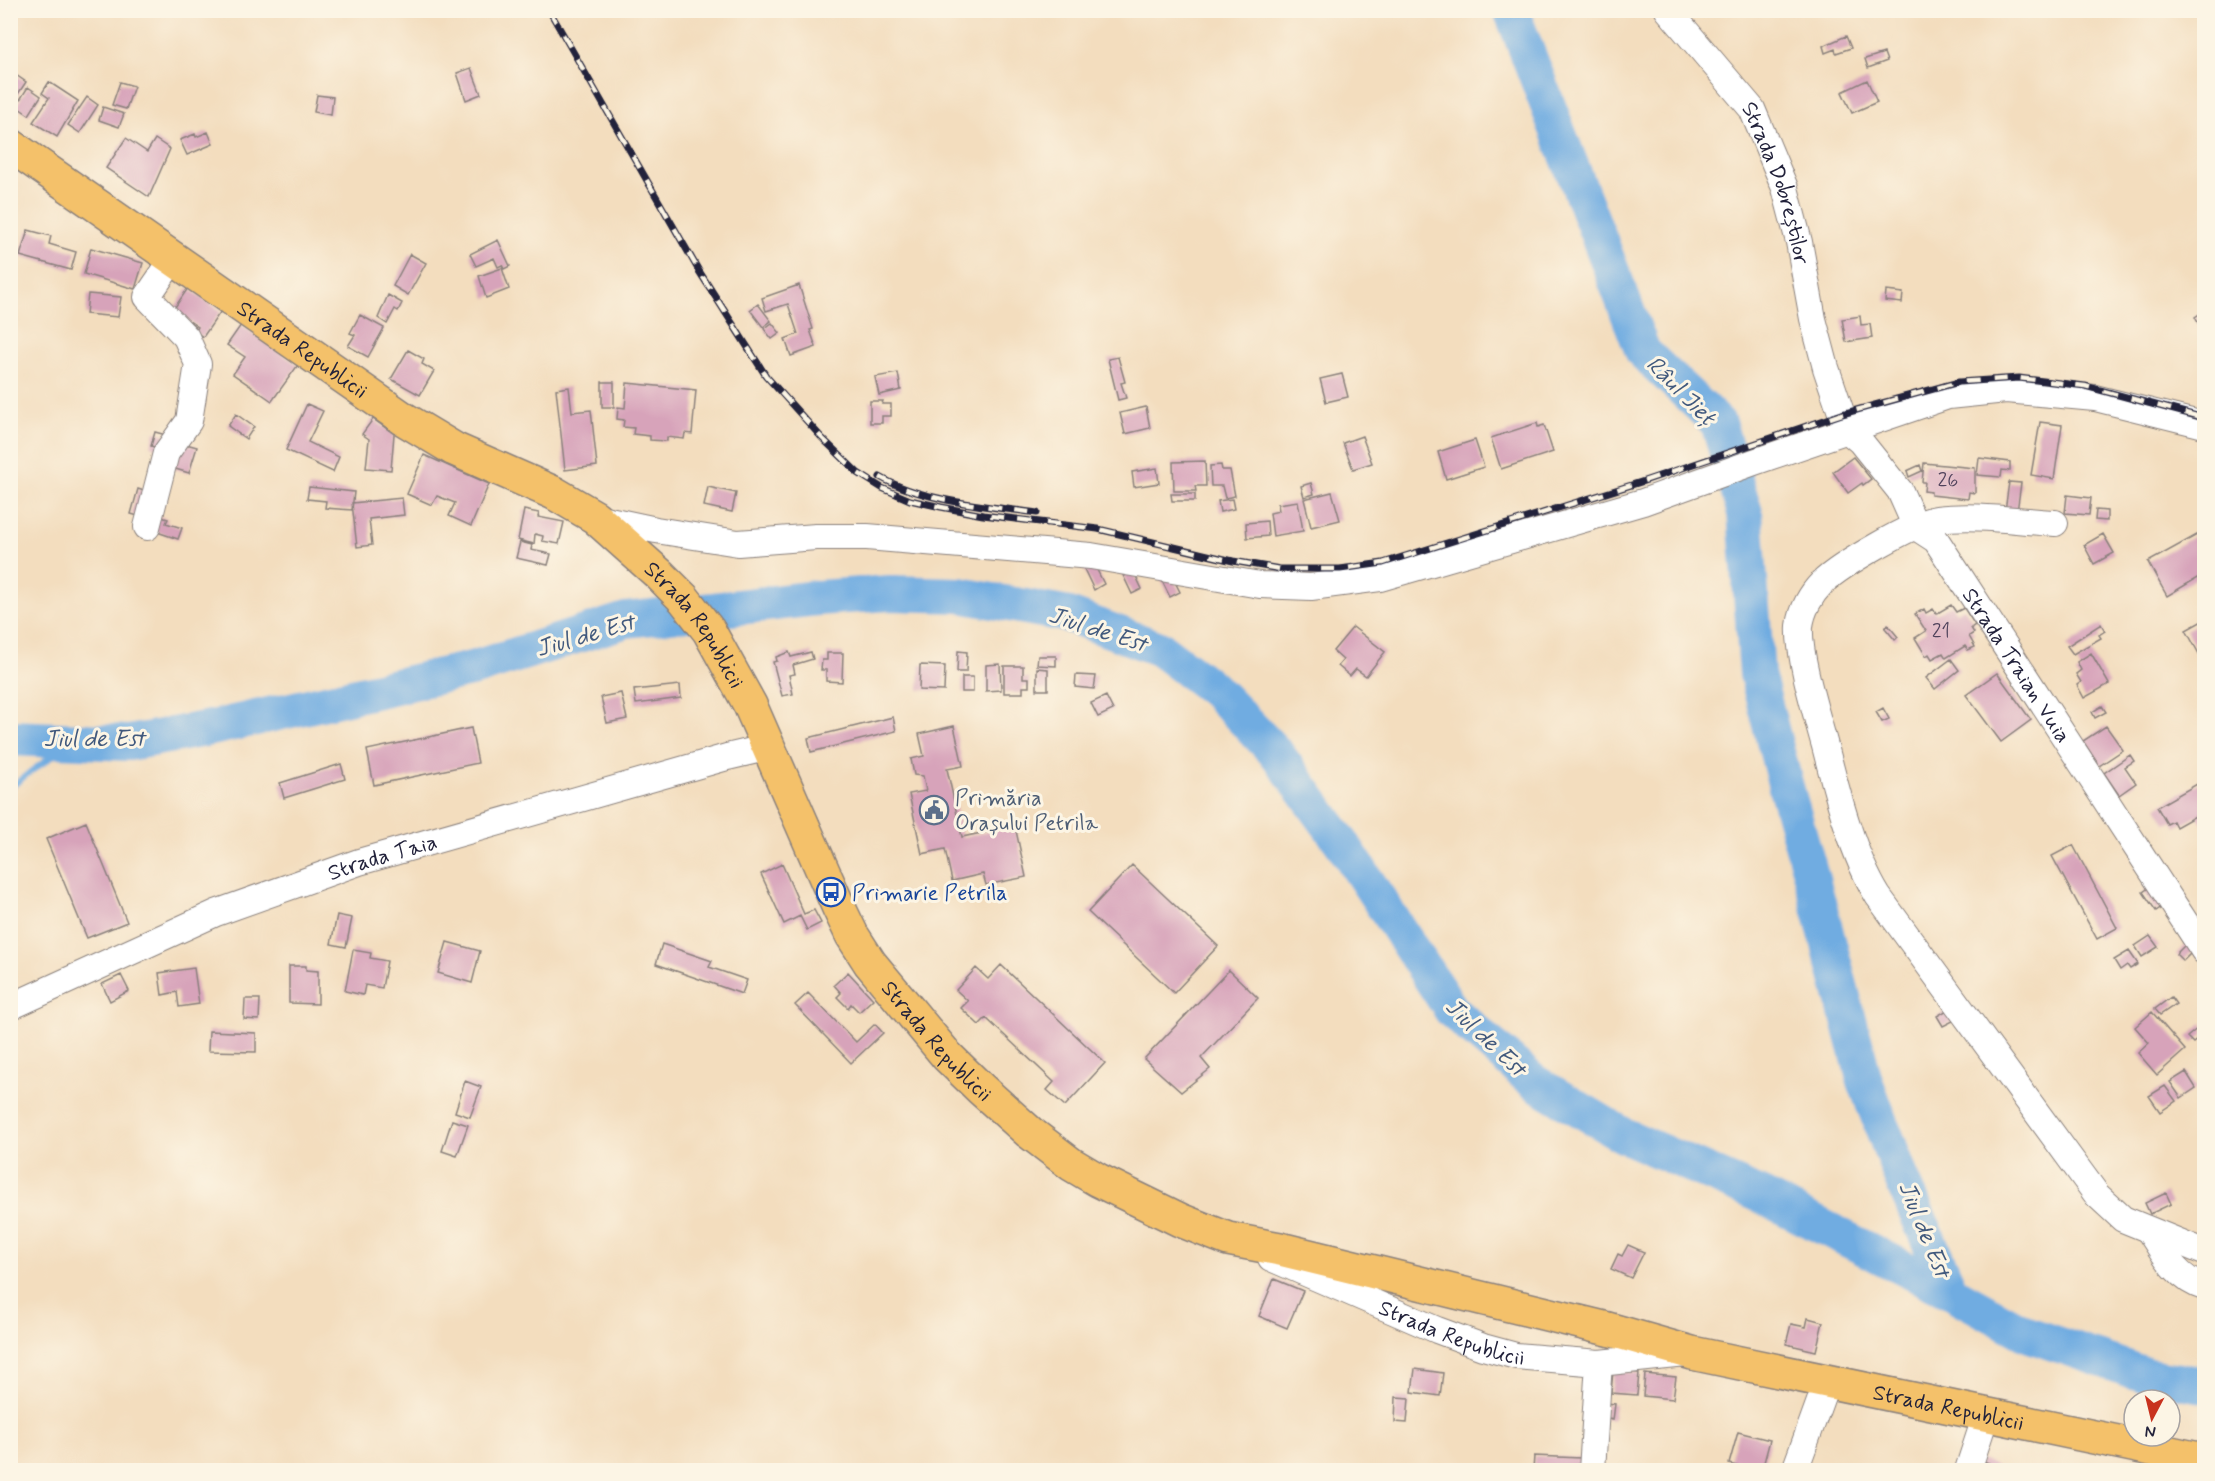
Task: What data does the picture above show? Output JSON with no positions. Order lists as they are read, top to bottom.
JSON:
{
  "streets": {
    "main road": ["Strada Republicii"],
    "street": ["Strada Dobreștilor", "Strada Traian Vuia", "Strada Taia"]
  },
  "crossings": [
    ["Strada Dobreștilor", "Strada Traian Vuia"],
    ["Strada Republicii", "Strada Taia"]
  ],
  "water": ["Râul Jieț", "Jiul de Est"],
  "places": {
    "public building": ["Primăria Orașului Petrila"],
    "bus stop": ["Primarie Petrila"]
  },
  "house_numbers": ["26", "21"],
  "north": "bottom"
}
